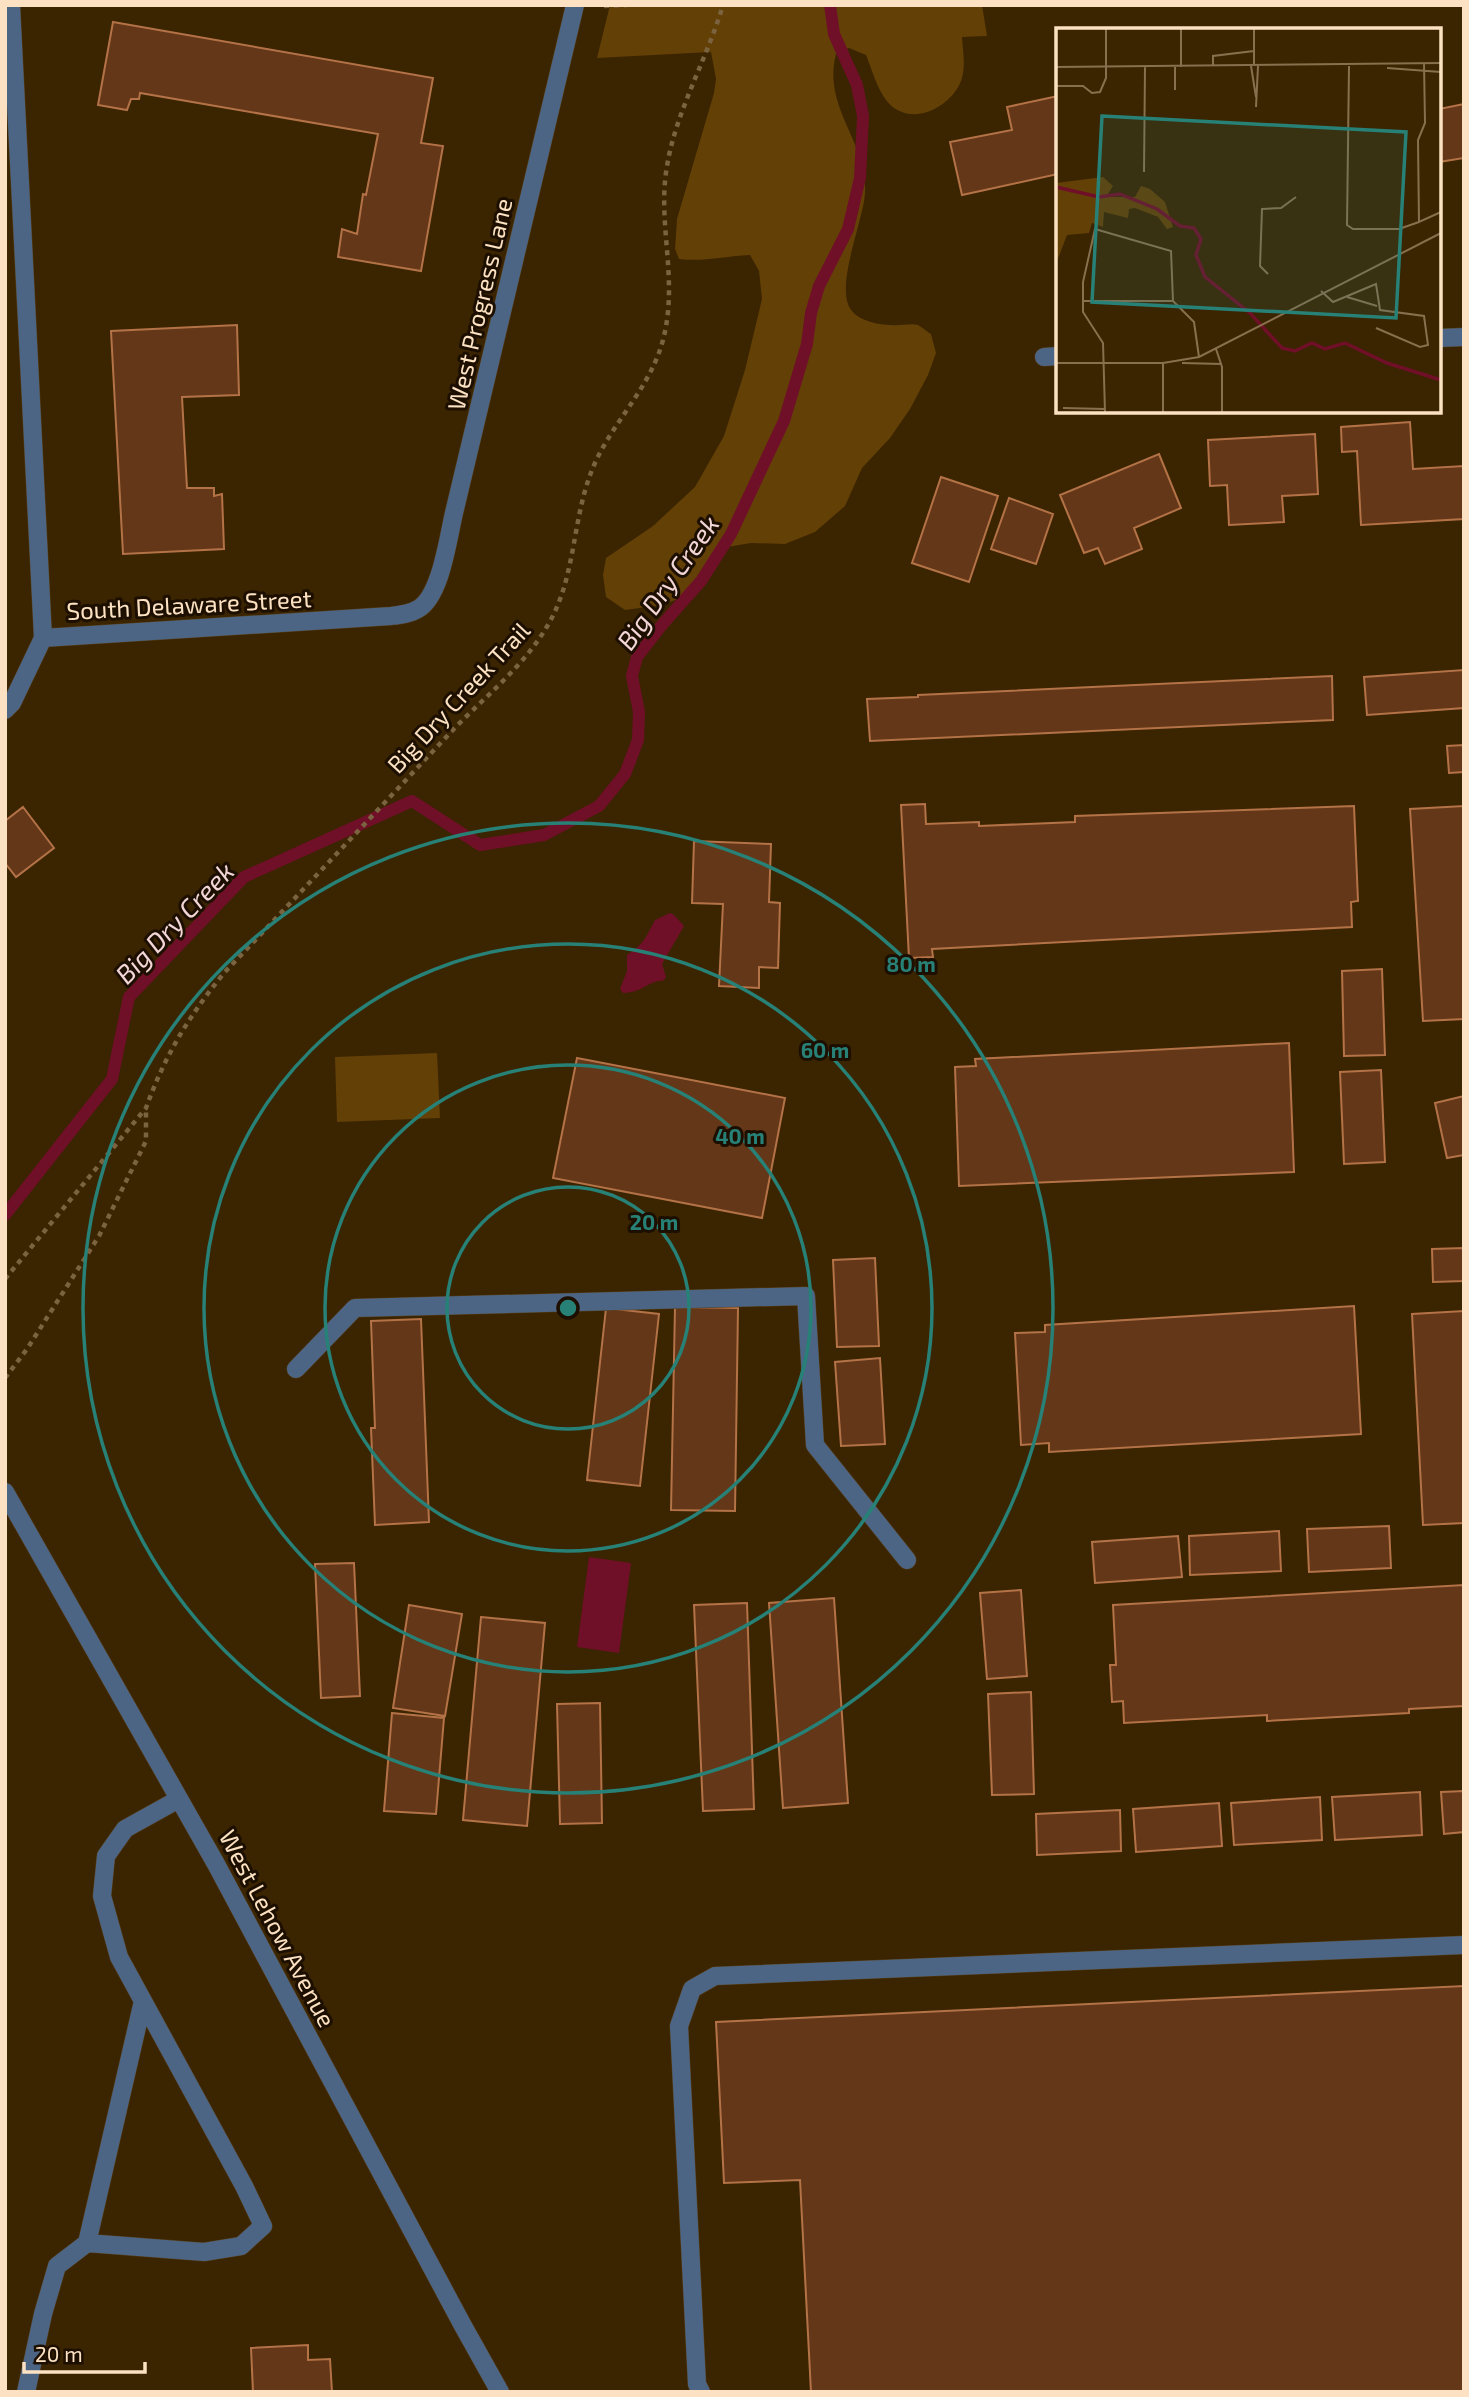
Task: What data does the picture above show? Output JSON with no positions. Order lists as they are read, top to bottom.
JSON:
{
  "streets": {
    "street": ["West Progress Lane", "South Delaware Street", "West Lehow Avenue"],
    "path": ["Big Dry Creek Trail"]
  },
  "crossings": [
    ["West Progress Lane", "South Delaware Street"]
  ],
  "water": ["Big Dry Creek"],
  "scale_bar": "20 m",
  "rings": [
    "80 m",
    "60 m",
    "40 m",
    "20 m"
  ]
}
